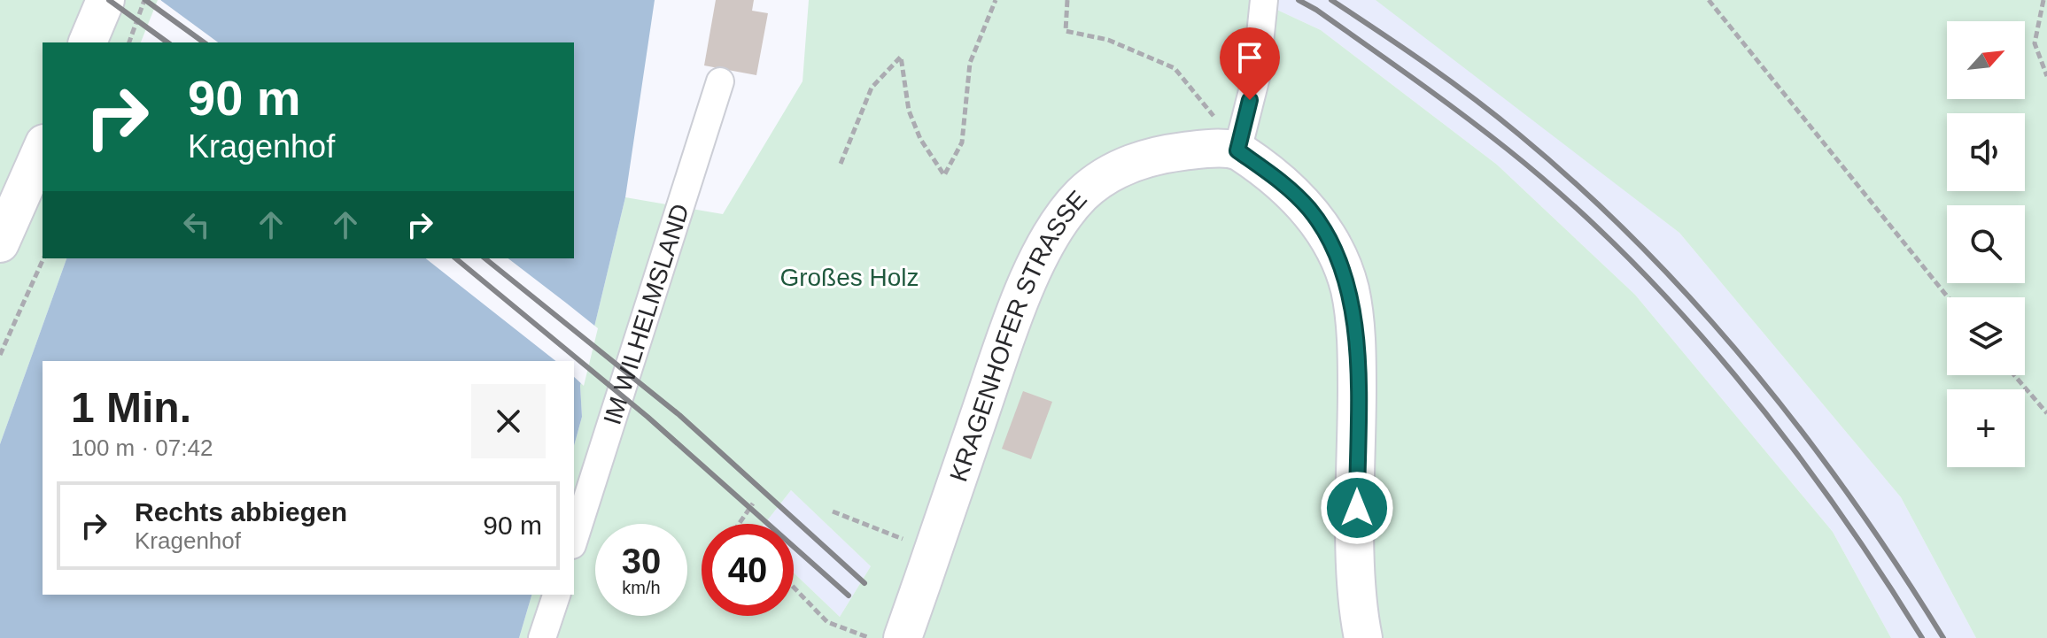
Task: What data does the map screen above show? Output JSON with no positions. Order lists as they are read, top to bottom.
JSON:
{
  "streets": {
    "street": ["IM WILHELMSLAND", "KRAGENHOFER STRASSE"]
  },
  "parks": ["Großes Holz"],
  "north": "top right",
  "page": {
    "map_buttons": "+",
    "turn": ["90 m", "Kragenhof"],
    "heading": ["1 Min.", "100 m · 07:42"],
    "list": [
      {
        "name": "Rechts abbiegen",
        "note": "Kragenhof",
        "value": "90 m"
      }
    ],
    "speed": "30 km/h",
    "limit": "40"
  }
}
